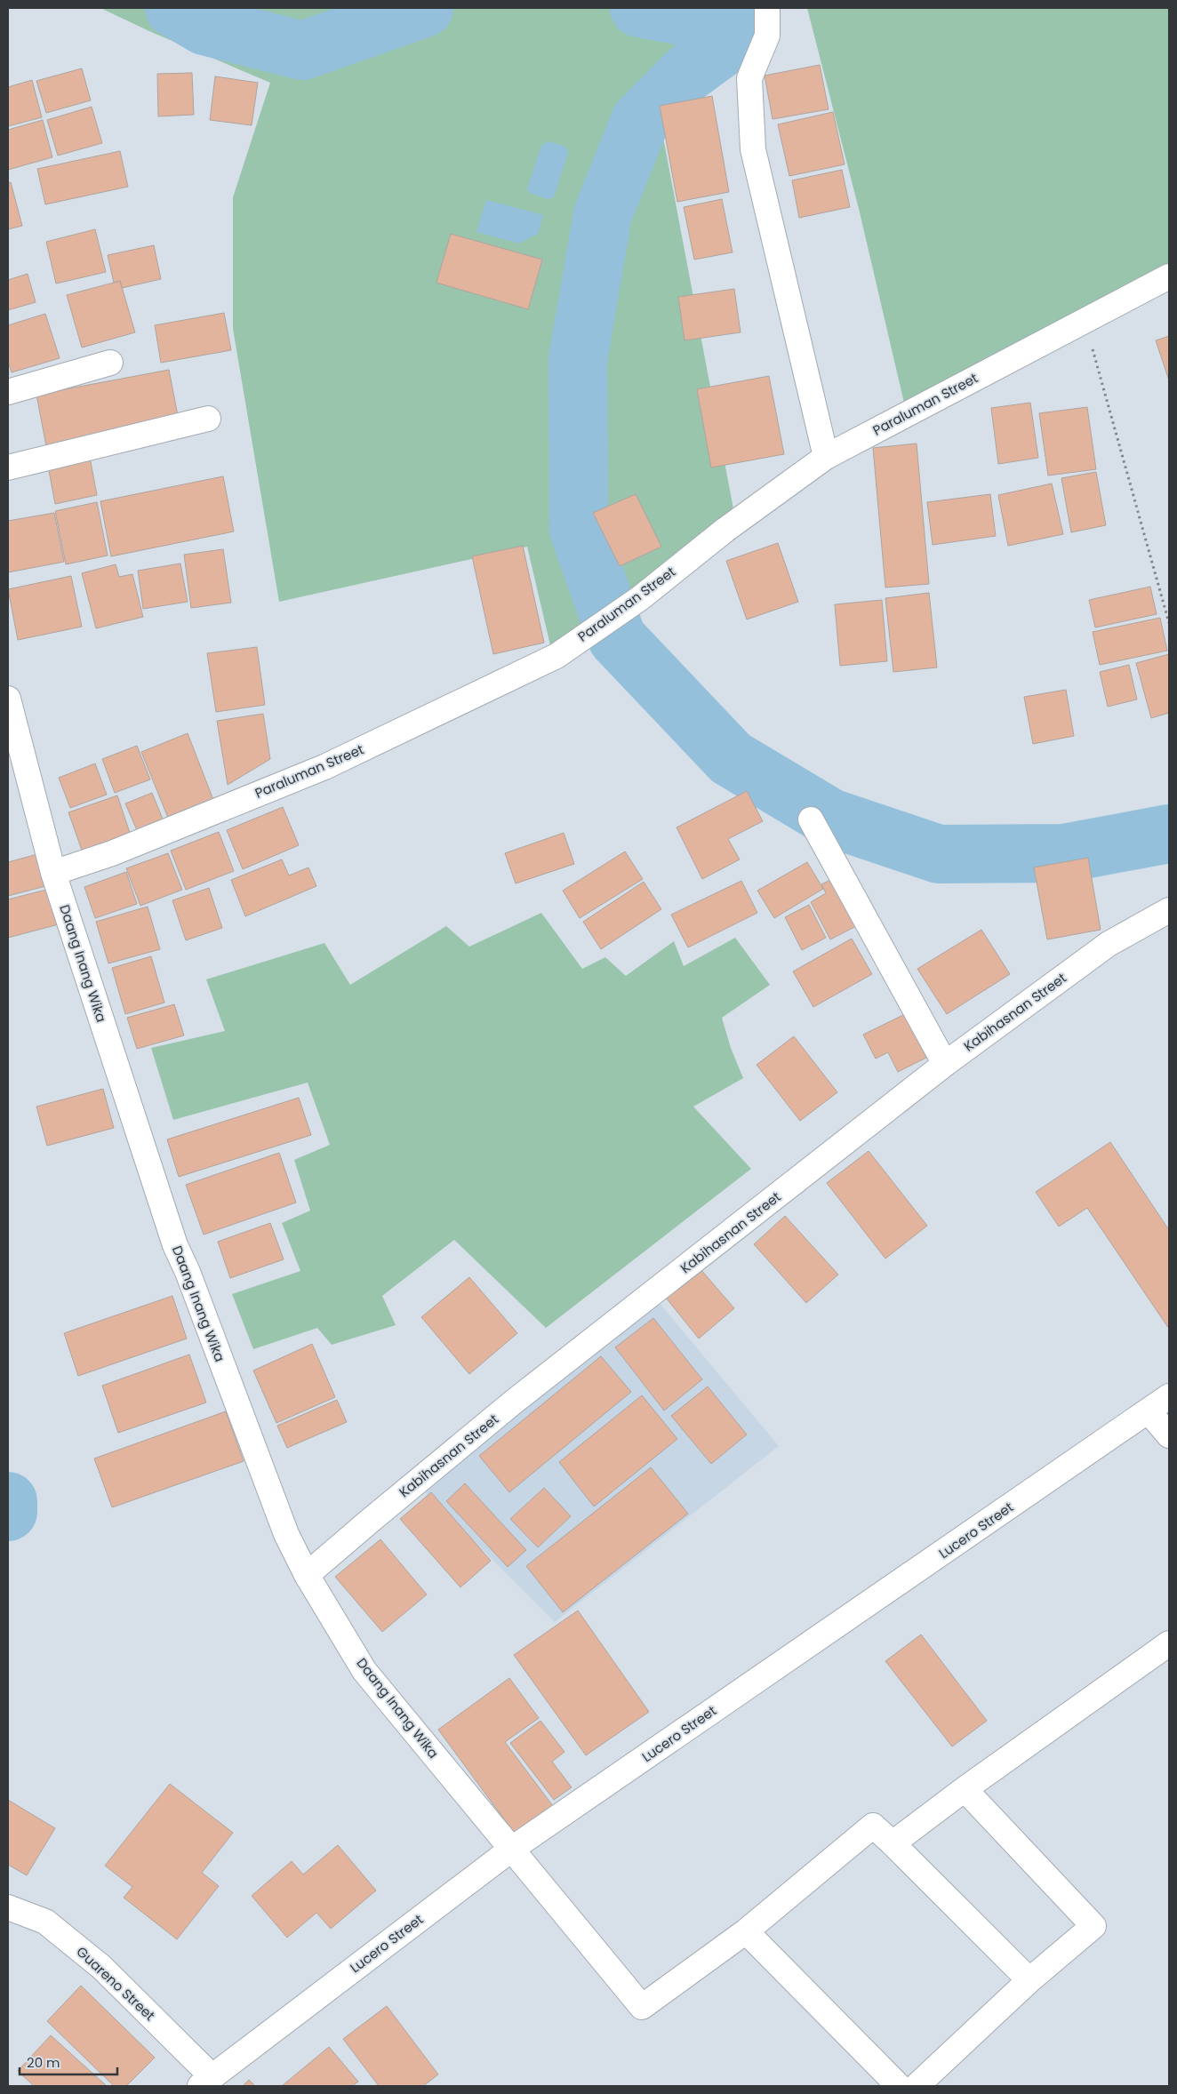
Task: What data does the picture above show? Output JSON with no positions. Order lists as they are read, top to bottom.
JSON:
{
  "streets": {
    "street": [
      "Paraluman Street",
      "Daang Inang Wika",
      "Kabihasnan Street",
      "Lucero Street",
      "Guareno Street"
    ]
  },
  "crossings": [
    ["Paraluman Street", "Daang Inang Wika"],
    ["Daang Inang Wika", "Kabihasnan Street"],
    ["Daang Inang Wika", "Lucero Street"],
    ["Lucero Street", "Guareno Street"]
  ],
  "scale_bar": "20 m"
}
